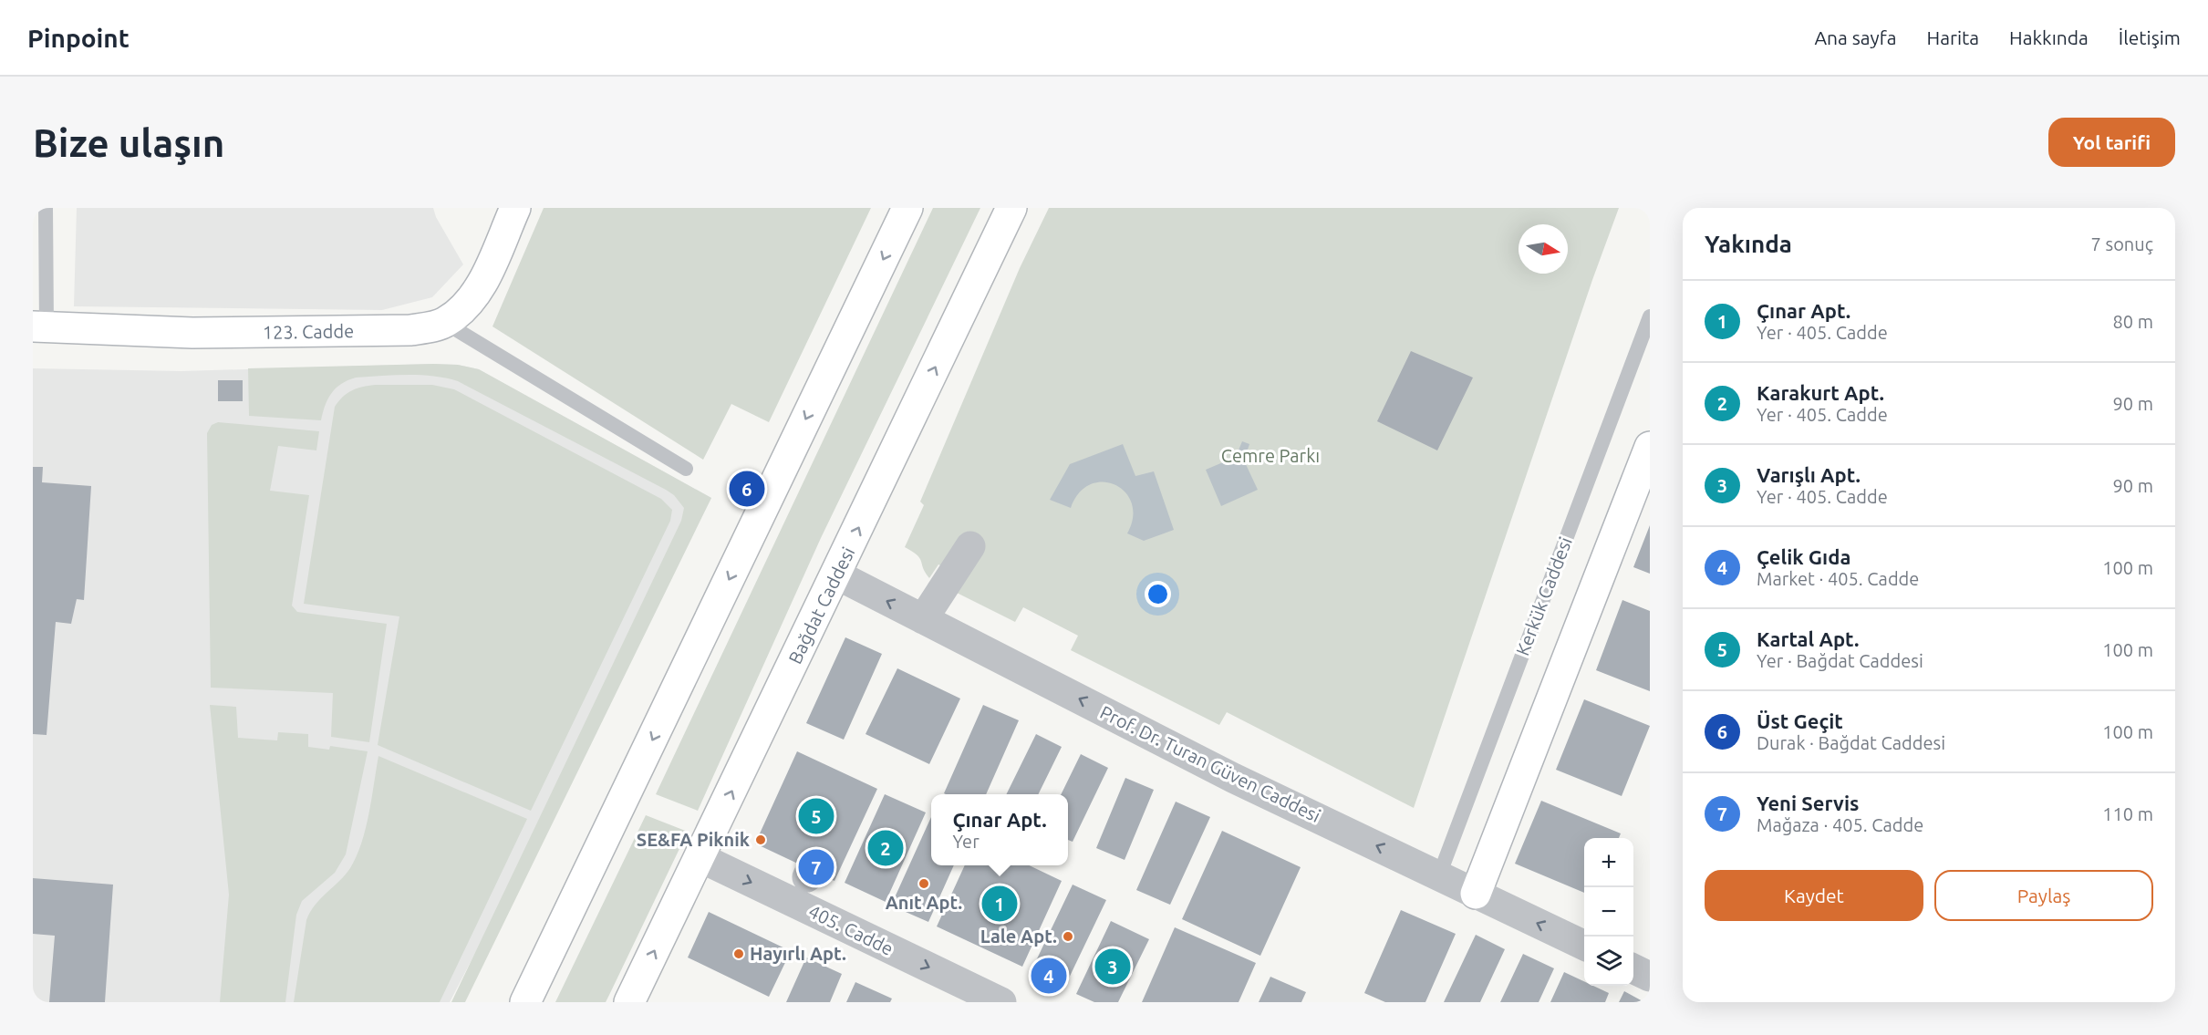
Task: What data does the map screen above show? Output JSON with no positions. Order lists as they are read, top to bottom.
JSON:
{
  "streets": {
    "main road": ["123. Cadde", "Bağdat Caddesi"],
    "street": ["Prof. Dr. Turan Güven Caddesi", "405. Cadde"],
    "lane": ["Kerkük Caddesi"]
  },
  "crossings": [
    ["Kerkük Caddesi", "Prof. Dr. Turan Güven Caddesi"],
    ["Bağdat Caddesi", "Prof. Dr. Turan Güven Caddesi"],
    ["Bağdat Caddesi", "405. Cadde"]
  ],
  "one_way": ["Prof. Dr. Turan Güven Caddesi", "405. Cadde"],
  "parks": ["Cemre Parkı"],
  "places": [
    "SE&FA Piknik",
    "Anıt Apt.",
    "Lale Apt.",
    "Hayırlı Apt."
  ],
  "north": "right",
  "page": {
    "header": "Pinpoint",
    "nav": [
      "Ana sayfa",
      "Harita",
      "Hakkında",
      "İletişim"
    ],
    "buttons": [
      "Yol tarifi",
      ["Kaydet", "Paylaş"]
    ],
    "title": "Bize ulaşın",
    "heading": ["Yakında", "7 sonuç"],
    "list": [
      {
        "mark": "1",
        "name": "Çınar Apt.",
        "note": "Yer · 405. Cadde",
        "value": "80 m"
      },
      {
        "mark": "2",
        "name": "Karakurt Apt.",
        "note": "Yer · 405. Cadde",
        "value": "90 m"
      },
      {
        "mark": "3",
        "name": "Varışlı Apt.",
        "note": "Yer · 405. Cadde",
        "value": "90 m"
      },
      {
        "mark": "4",
        "name": "Çelik Gıda",
        "note": "Market · 405. Cadde",
        "value": "100 m"
      },
      {
        "mark": "5",
        "name": "Kartal Apt.",
        "note": "Yer · Bağdat Caddesi",
        "value": "100 m"
      },
      {
        "mark": "6",
        "name": "Üst Geçit",
        "note": "Durak · Bağdat Caddesi",
        "value": "100 m"
      },
      {
        "mark": "7",
        "name": "Yeni Servis",
        "note": "Mağaza · 405. Cadde",
        "value": "110 m"
      }
    ],
    "pins": [
      "6",
      "5",
      "2",
      "7",
      "1",
      "3",
      "4"
    ],
    "popup": ["Çınar Apt.", "Yer"],
    "map_buttons": ["+", "−"]
  }
}
